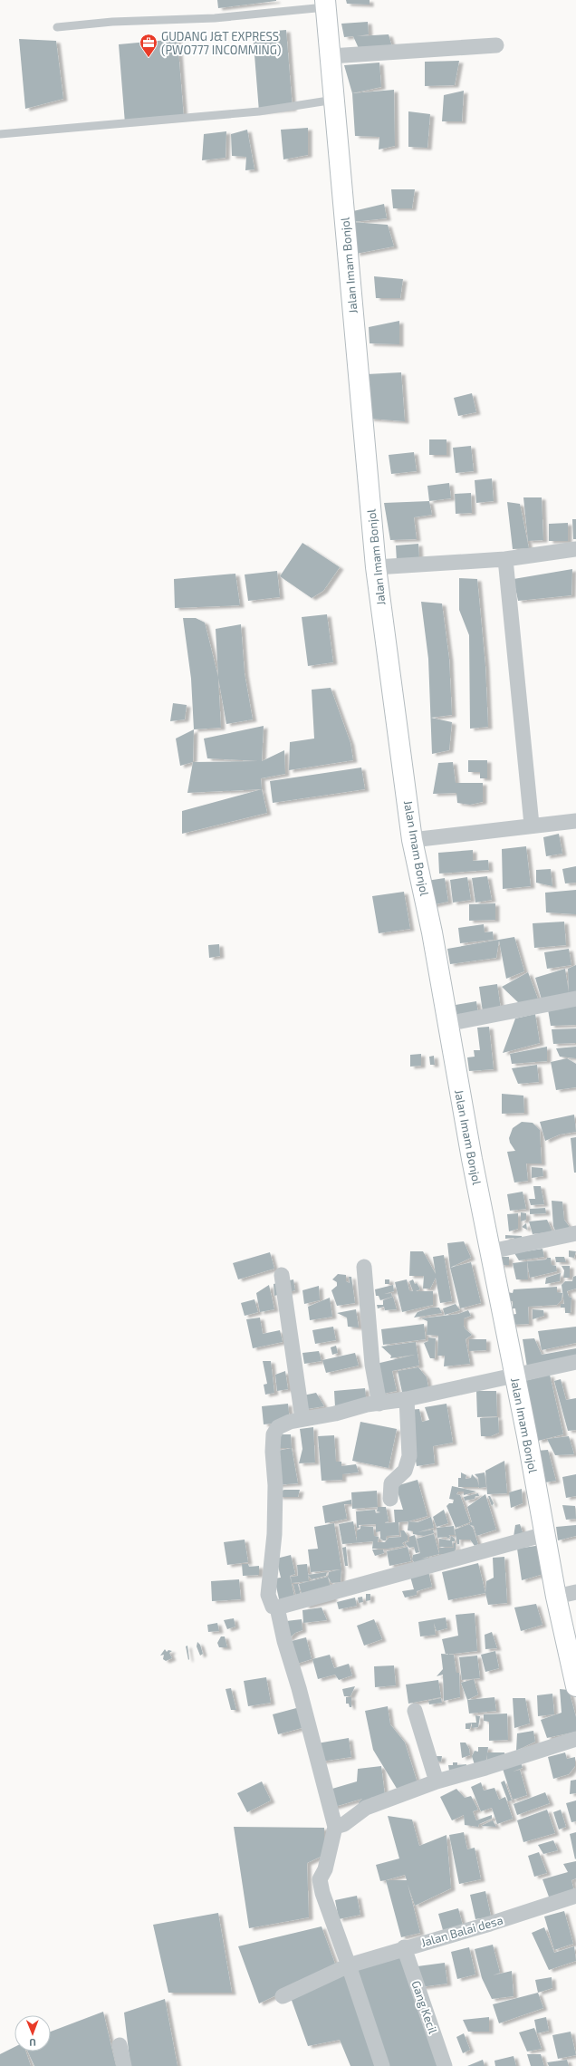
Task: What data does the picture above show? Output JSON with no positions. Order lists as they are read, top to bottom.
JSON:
{
  "streets": {
    "main road": ["Jalan Imam Bonjol"],
    "street": ["Jalan Balai desa", "Gang Kecil"]
  },
  "crossings": [
    ["Jalan Balai desa", "Gang Kecil"]
  ],
  "places": {
    "office": ["GUDANG J&T EXPRESS (PWO777 INCOMMING)"]
  },
  "north": "bottom"
}
